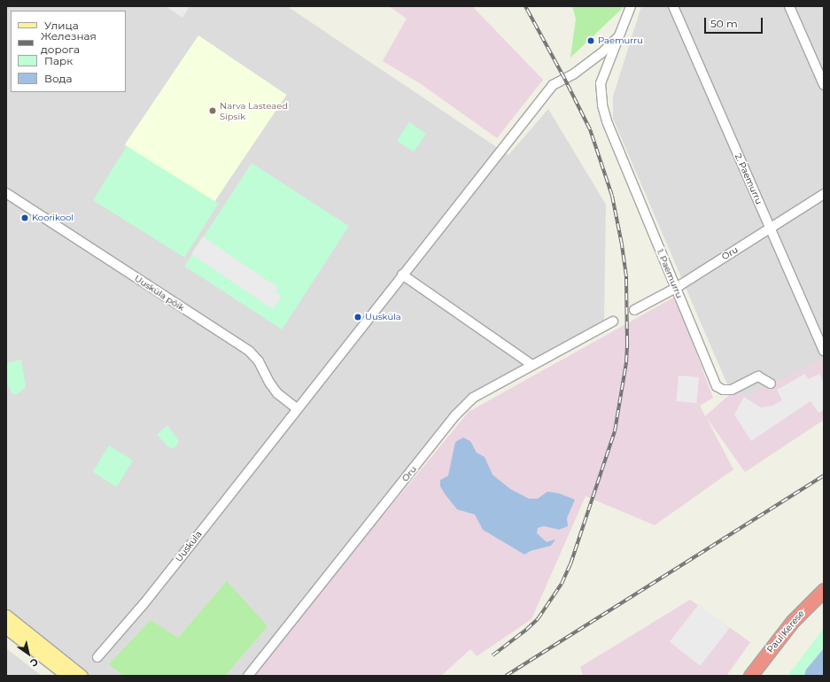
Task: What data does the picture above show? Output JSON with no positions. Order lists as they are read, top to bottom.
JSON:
{
  "streets": {
    "highway": ["Paul Kerese"],
    "street": [
      "2. Paemurru",
      "Oru",
      "1. Paemurru",
      "Uusküla põik",
      "Uusküla"
    ]
  },
  "crossings": [
    ["2. Paemurru", "Oru"],
    ["Oru", "1. Paemurru"],
    ["1. Paemurru", "Uusküla"],
    ["Uusküla põik", "Uusküla"]
  ],
  "places": [
    "Paemurru",
    "Narva Lasteaed Sipsik",
    "Koorikool",
    "Uusküla"
  ],
  "legend": [
    "Улица",
    "Железная дорога",
    "Парк",
    "Вода"
  ],
  "scale_bar": "50 m",
  "north": "bottom right"
}
